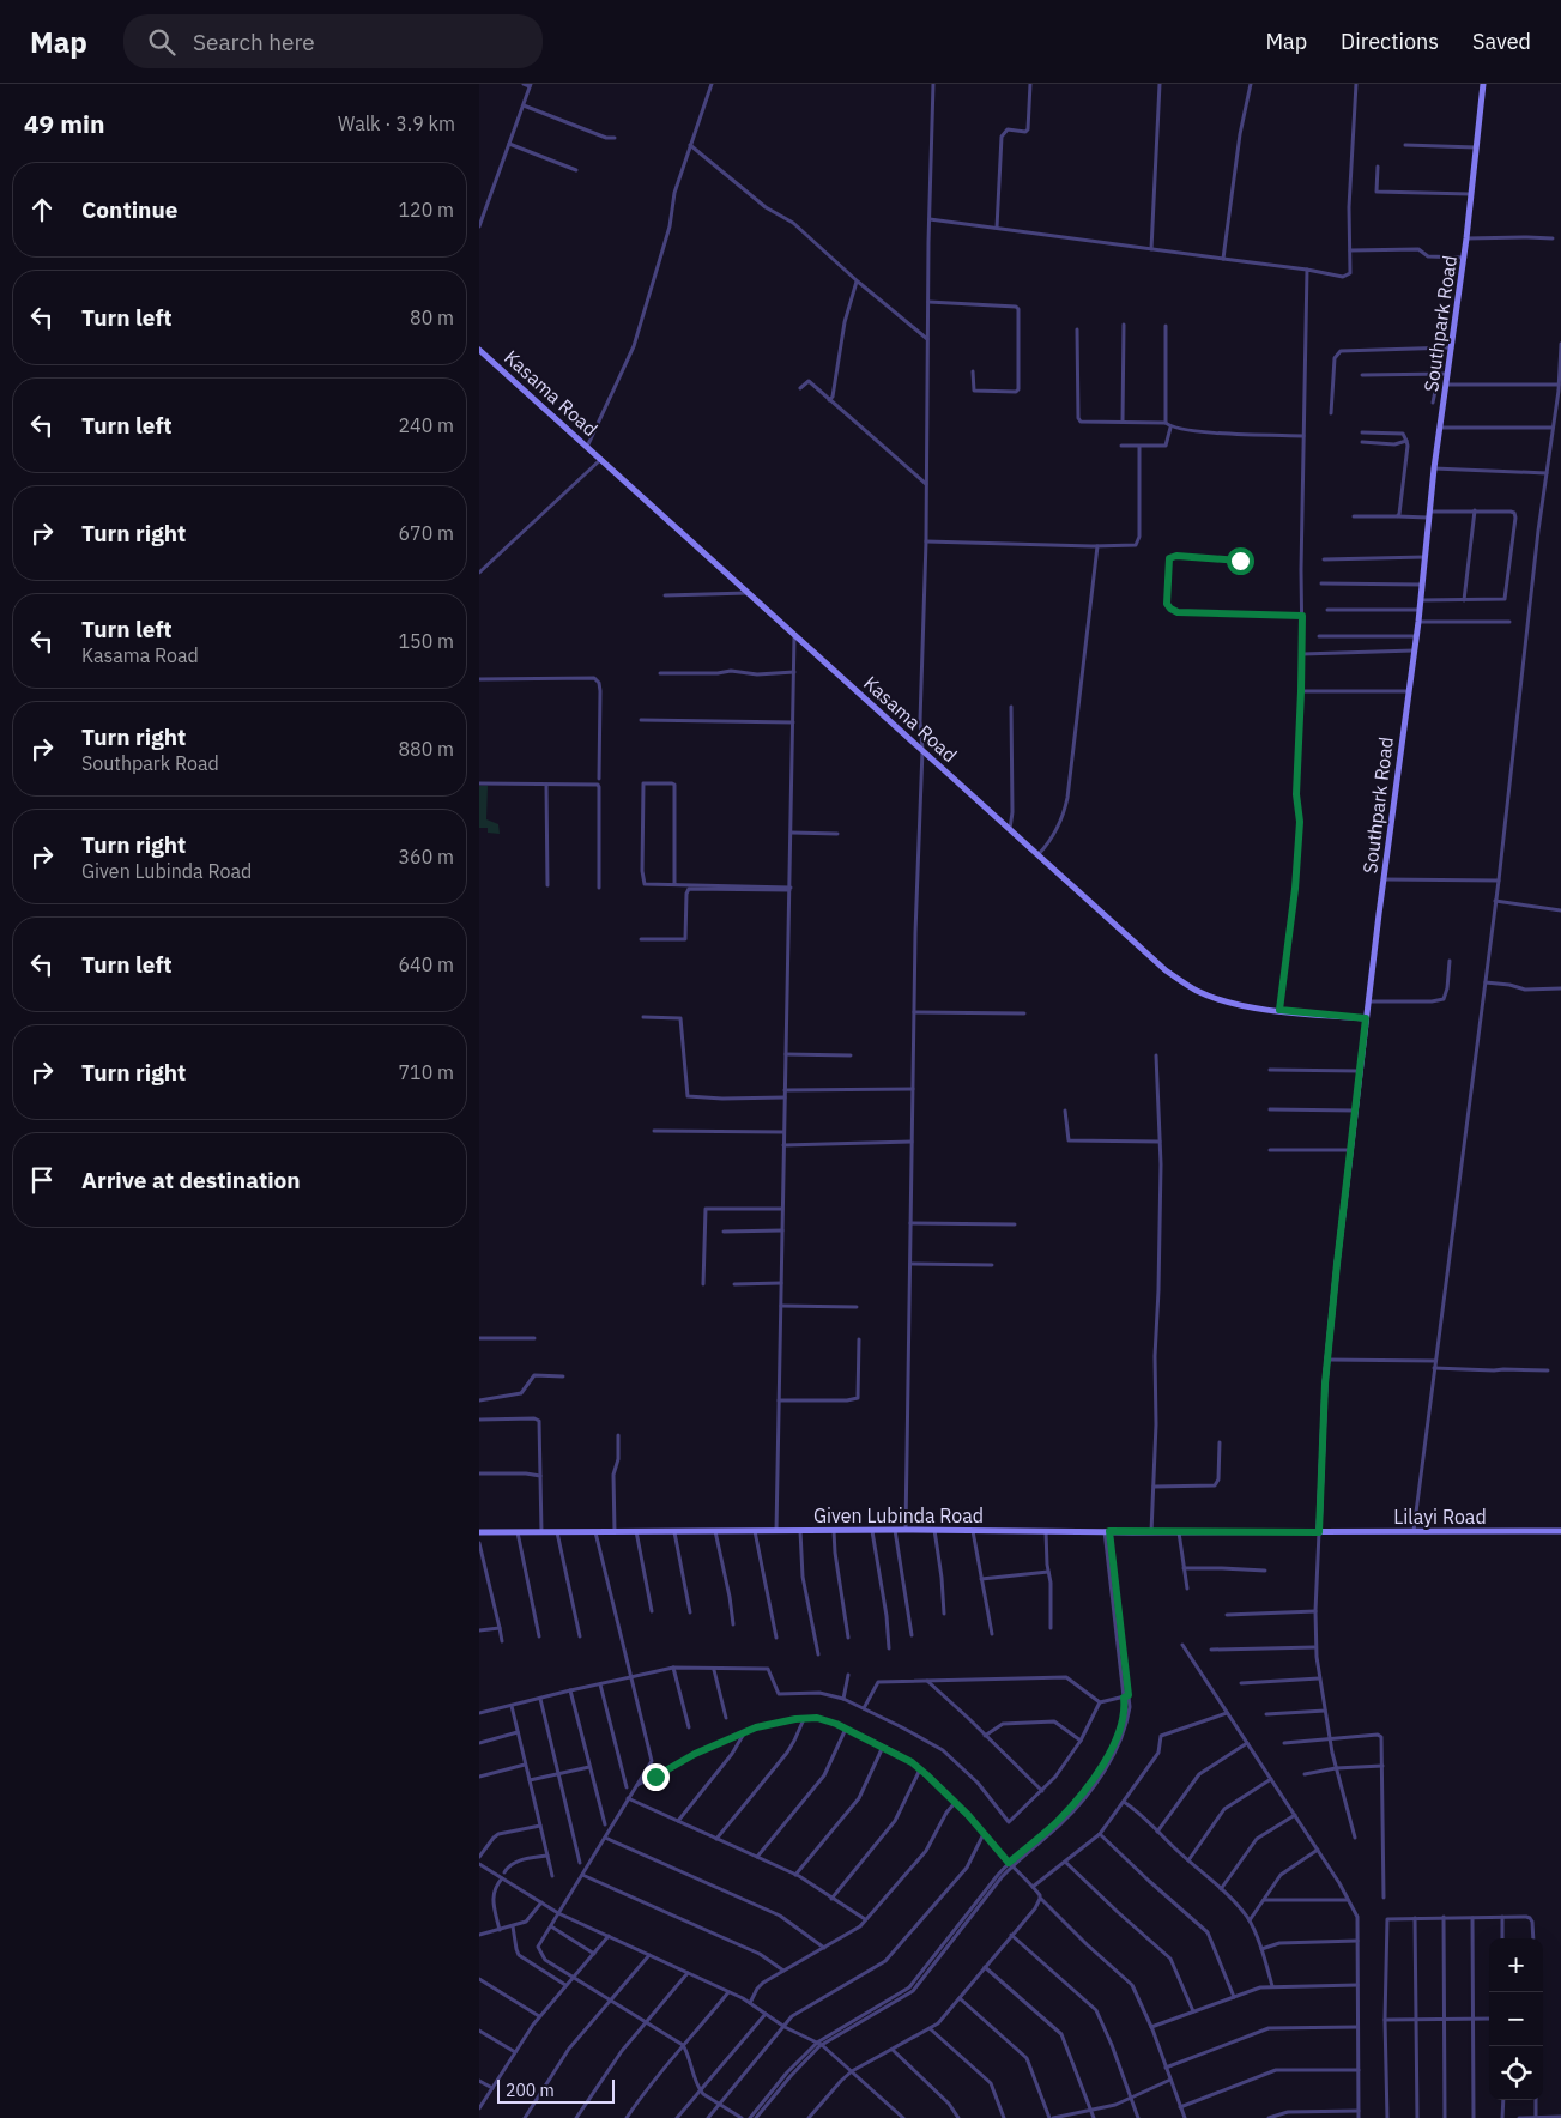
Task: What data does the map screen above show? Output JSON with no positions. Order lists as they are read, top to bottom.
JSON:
{
  "streets": {
    "street": [
      "Southpark Road",
      "Kasama Road",
      "Given Lubinda Road",
      "Lilayi Road"
    ]
  },
  "crossings": [
    ["Southpark Road", "Kasama Road"],
    ["Southpark Road", "Given Lubinda Road"],
    ["Southpark Road", "Lilayi Road"],
    ["Given Lubinda Road", "Lilayi Road"]
  ],
  "scale_bar": "200 m",
  "page": {
    "header": "Map",
    "search": "Search here",
    "nav": ["Map", "Directions", "Saved"],
    "heading": ["49 min", "Walk · 3.9 km"],
    "list": [
      ["Continue", "120 m"],
      ["Turn left", "80 m"],
      ["Turn left", "240 m"],
      ["Turn right", "670 m"],
      ["Turn left", "Kasama Road", "150 m"],
      ["Turn right", "Southpark Road", "880 m"],
      ["Turn right", "Given Lubinda Road", "360 m"],
      ["Turn left", "640 m"],
      ["Turn right", "710 m"],
      "Arrive at destination"
    ],
    "map_buttons": ["+", "−"],
    "scale": "200 m"
  }
}
